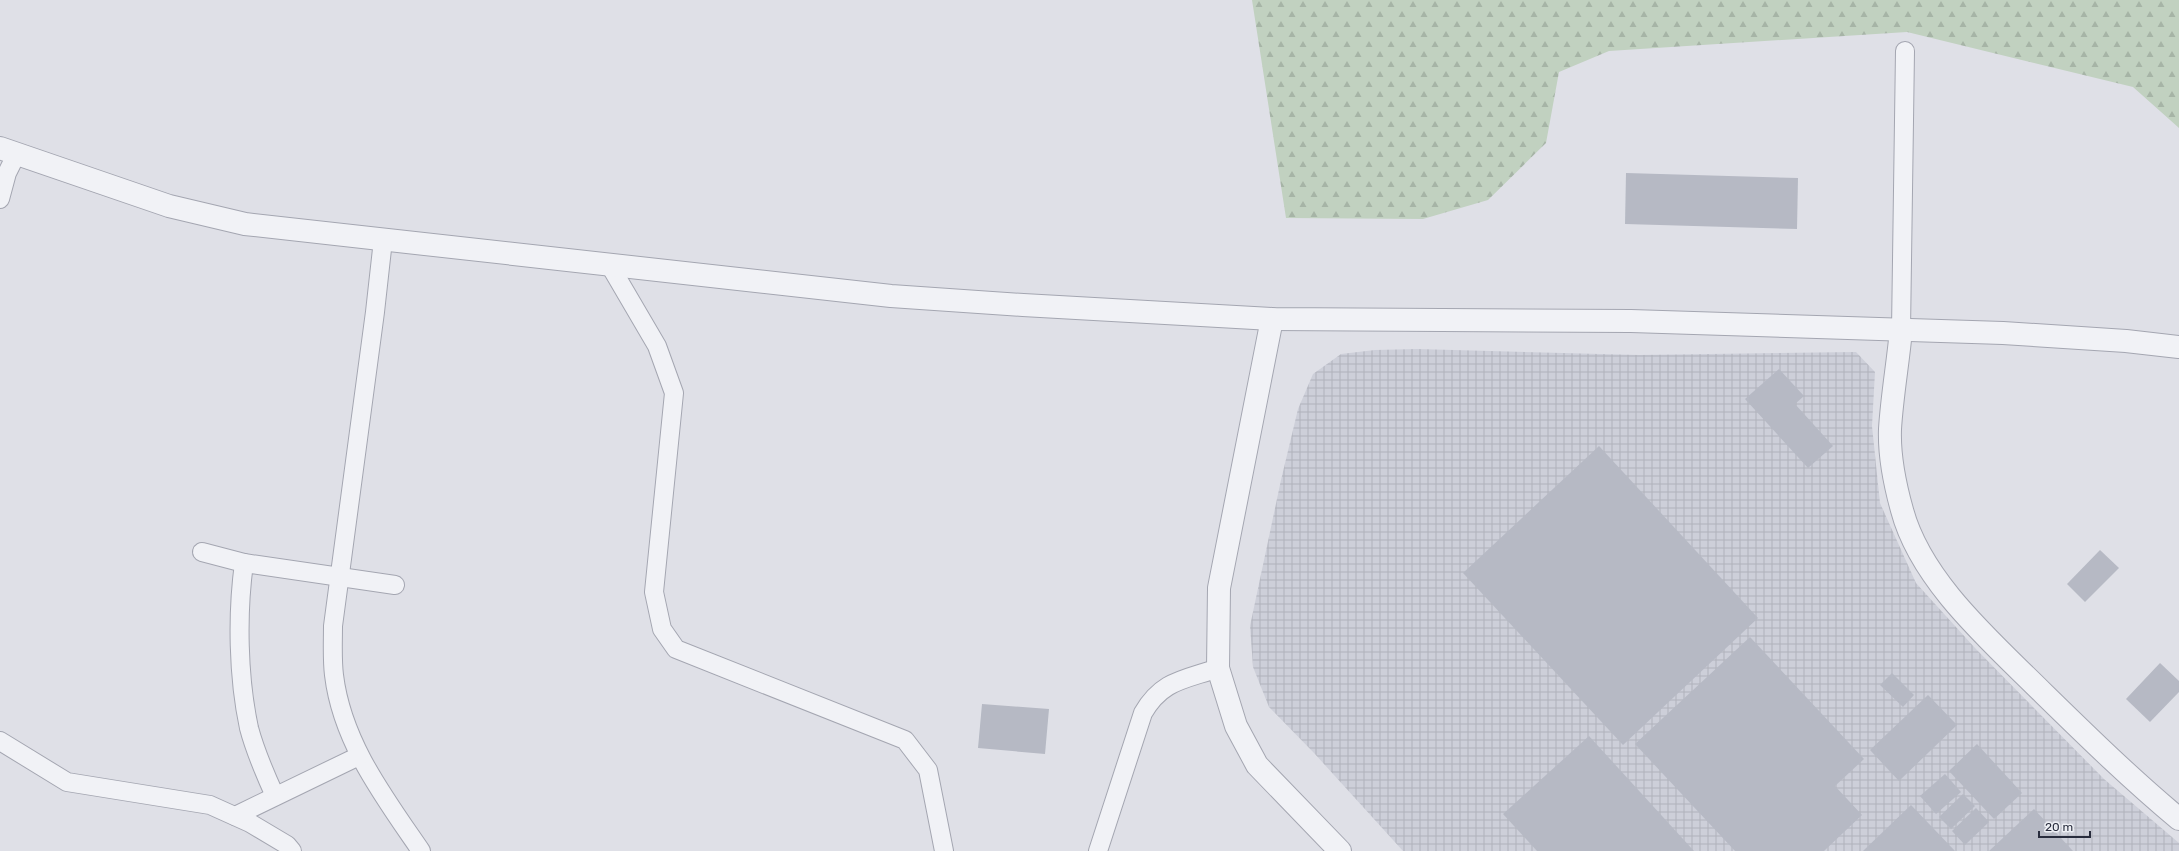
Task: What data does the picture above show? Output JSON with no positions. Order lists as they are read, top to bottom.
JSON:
{
  "scale_bar": "20 m"
}
